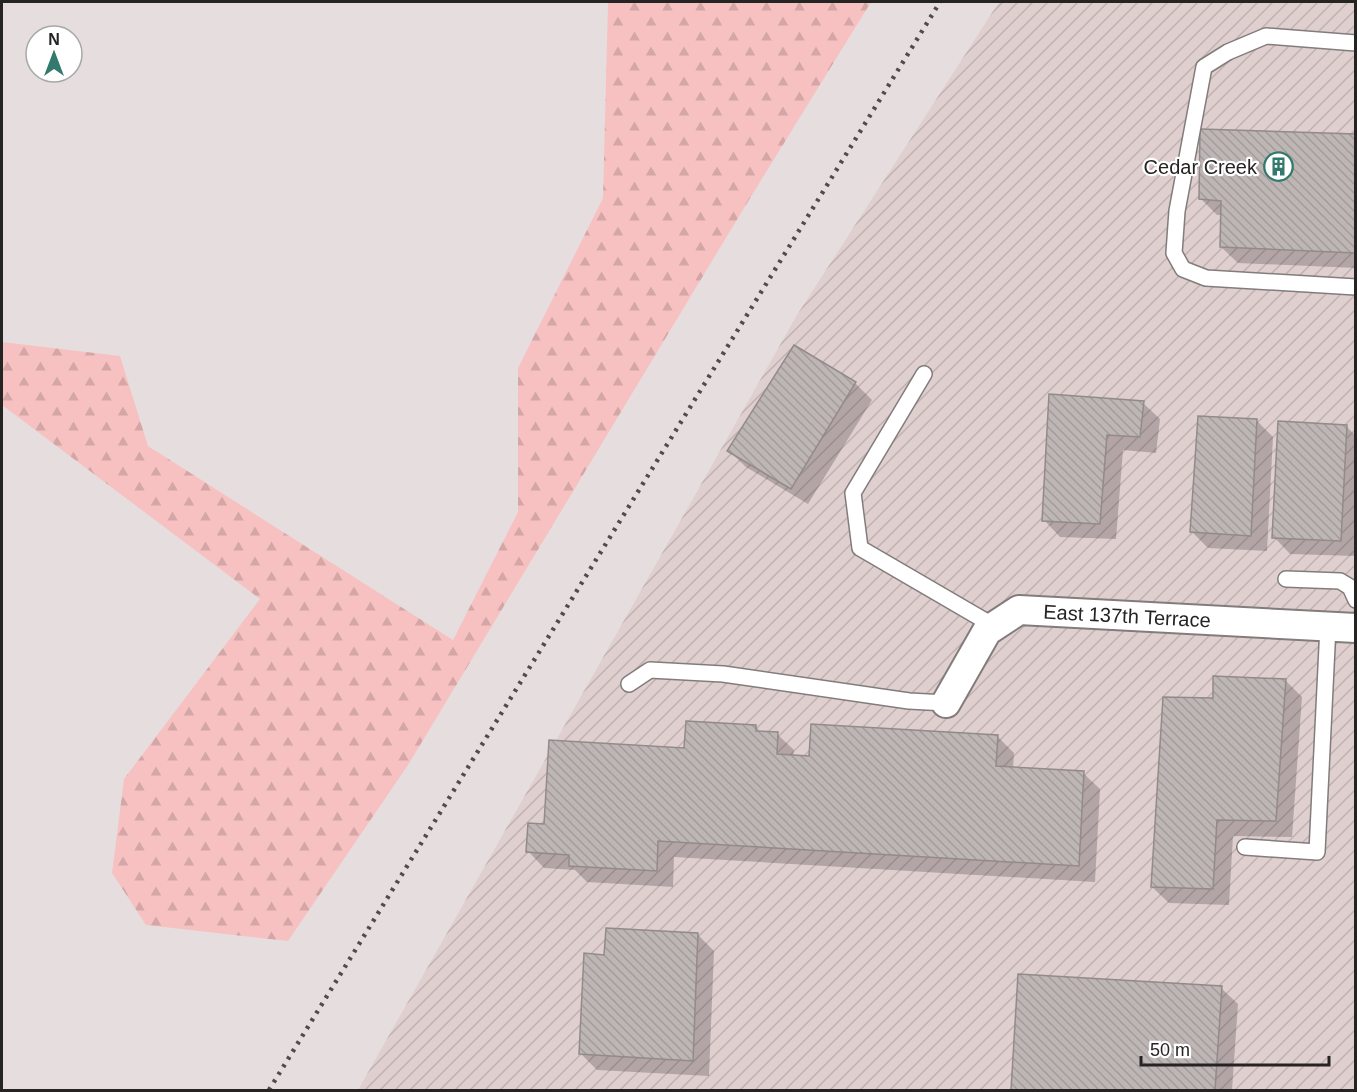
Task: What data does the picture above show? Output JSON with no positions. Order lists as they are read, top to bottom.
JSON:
{
  "streets": {
    "street": ["East 137th Terrace"]
  },
  "places": {
    "building": ["Cedar Creek"]
  },
  "scale_bar": "50 m",
  "north": "top"
}
